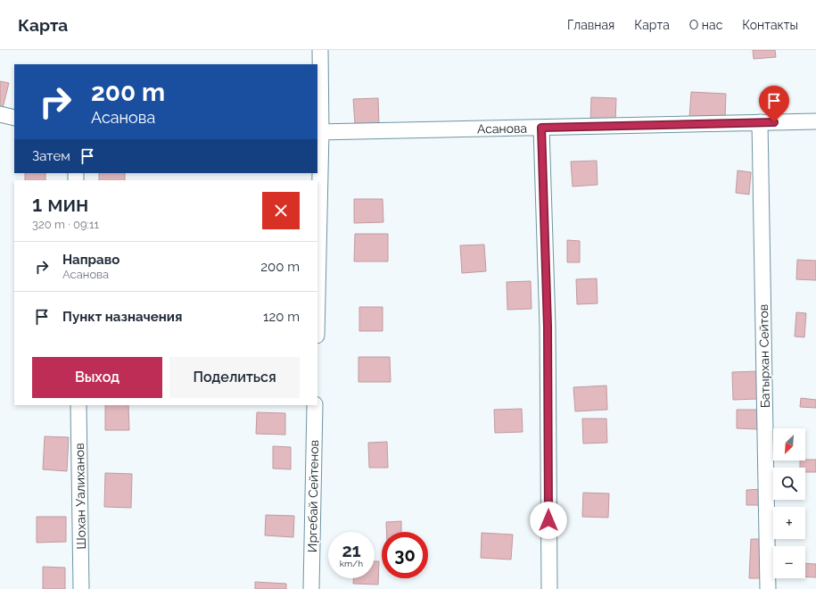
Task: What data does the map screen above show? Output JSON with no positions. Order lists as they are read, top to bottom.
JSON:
{
  "streets": {
    "street": [
      "Асанова",
      "Батырхан Сейтов",
      "Шохан Уалиханов",
      "Иргебай Сейтенов"
    ]
  },
  "crossings": [
    ["Асанова", "Батырхан Сейтов"]
  ],
  "north": "bottom left",
  "page": {
    "header": "Карта",
    "nav": [
      "Главная",
      "Карта",
      "О нас",
      "Контакты"
    ],
    "turn": ["200 m", "Асанова"],
    "then": "Затем",
    "heading": ["1 мин", "320 m · 09:11"],
    "list": [
      {
        "name": "Направо",
        "note": "Асанова",
        "value": "200 m"
      },
      {
        "name": "Пункт назначения",
        "value": "120 m"
      }
    ],
    "buttons": ["Выход", "Поделиться"],
    "map_buttons": ["+", "−"],
    "speed": "21 km/h",
    "limit": "30"
  }
}
